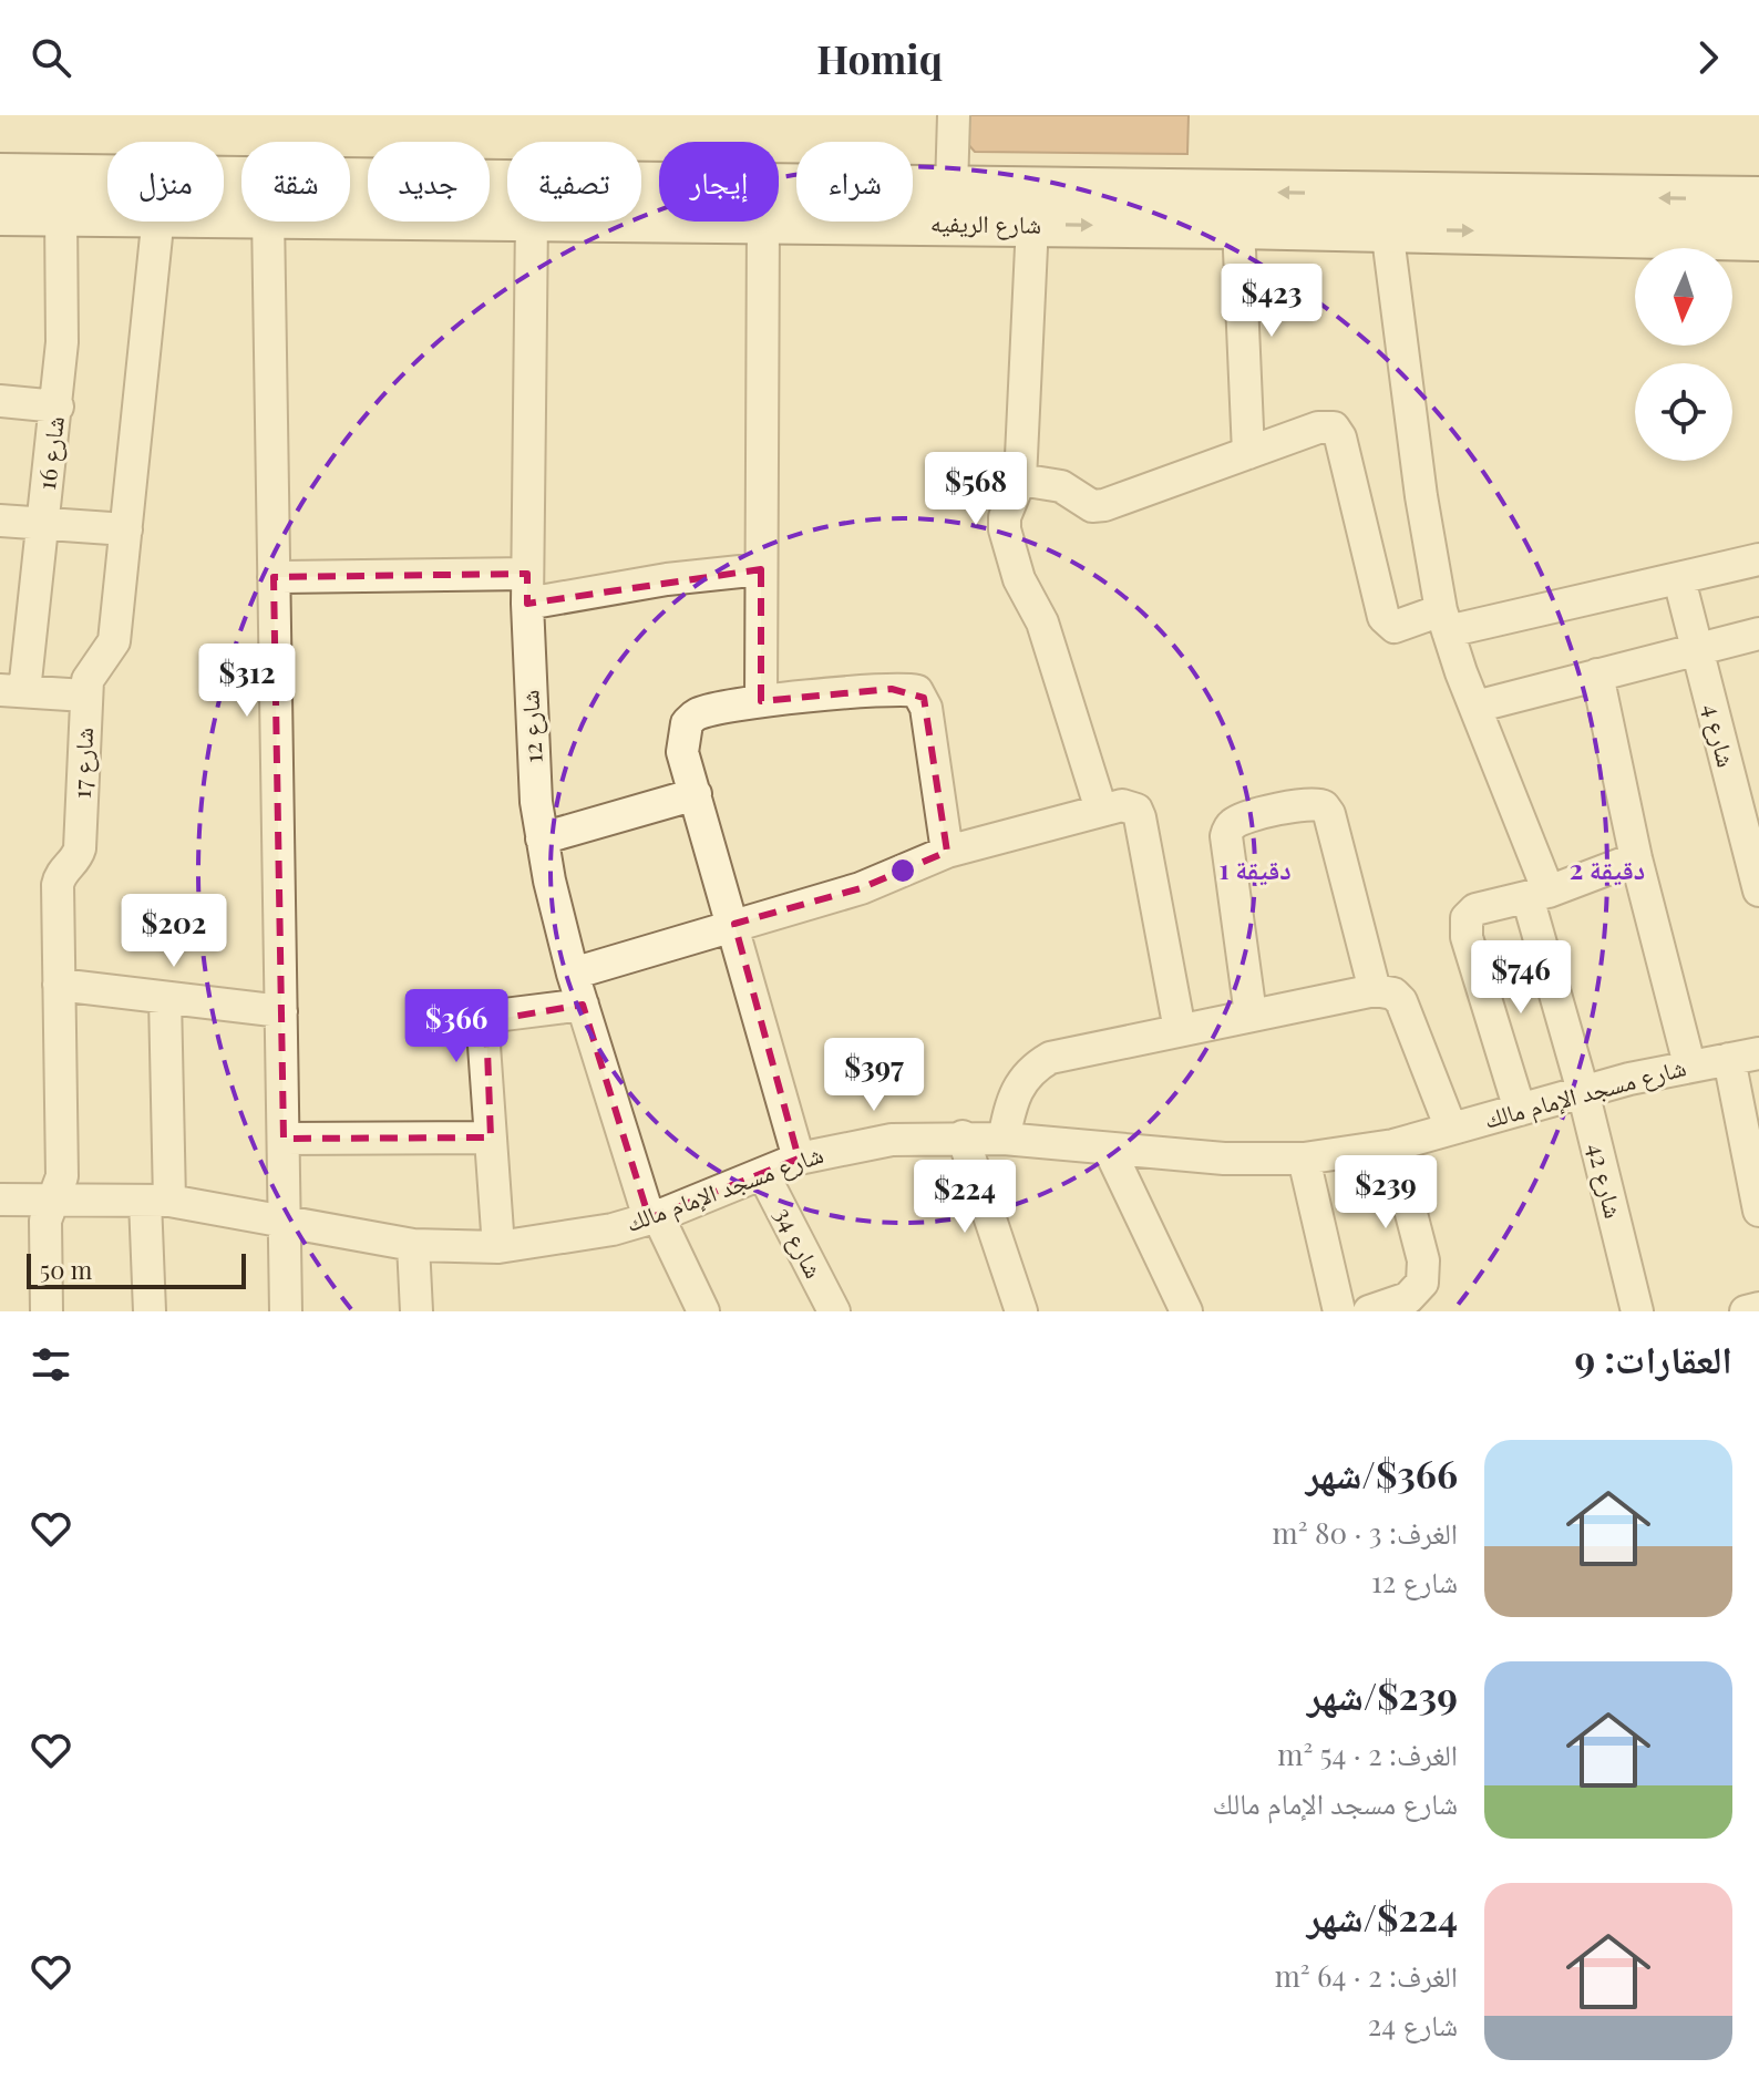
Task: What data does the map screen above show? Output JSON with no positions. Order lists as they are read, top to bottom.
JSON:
{
  "streets": {
    "street": [
      "شارع الريفيه",
      "شارع 16",
      "شارع 12",
      "شارع 4",
      "شارع 17",
      "شارع مسجد الإمام مالك",
      "شارع 42",
      "شارع 34"
    ]
  },
  "crossings": [
    ["شارع الريفيه", "شارع 16"],
    ["شارع الريفيه", "شارع 42"],
    ["شارع 12", "شارع مسجد الإمام مالك"],
    ["شارع 17", "شارع مسجد الإمام مالك"],
    ["شارع مسجد الإمام مالك", "شارع 42"],
    ["شارع مسجد الإمام مالك", "شارع 34"]
  ],
  "scale_bar": "50 m",
  "north": "bottom",
  "page": {
    "header": "Homiq",
    "chip": [
      "شراء",
      "إيجار",
      "تصفية",
      "جديد",
      "شقة",
      "منزل"
    ],
    "price": [
      "$423",
      "$568",
      "$312",
      "$202",
      "$746",
      "$366",
      "$397",
      "$239",
      "$224"
    ],
    "scale": "50 m",
    "heading": "العقارات: 9",
    "list": [
      {
        "name": "$366/شهر",
        "note": "الغرف: 3 · 80 m² · شارع 12"
      },
      {
        "name": "$239/شهر",
        "note": "الغرف: 2 · 54 m² · شارع مسجد الإمام مالك"
      },
      {
        "name": "$224/شهر",
        "note": "الغرف: 2 · 64 m² · شارع 24"
      }
    ]
  },
  "rings": ["1 دقيقة", "2 دقيقة"]
}
